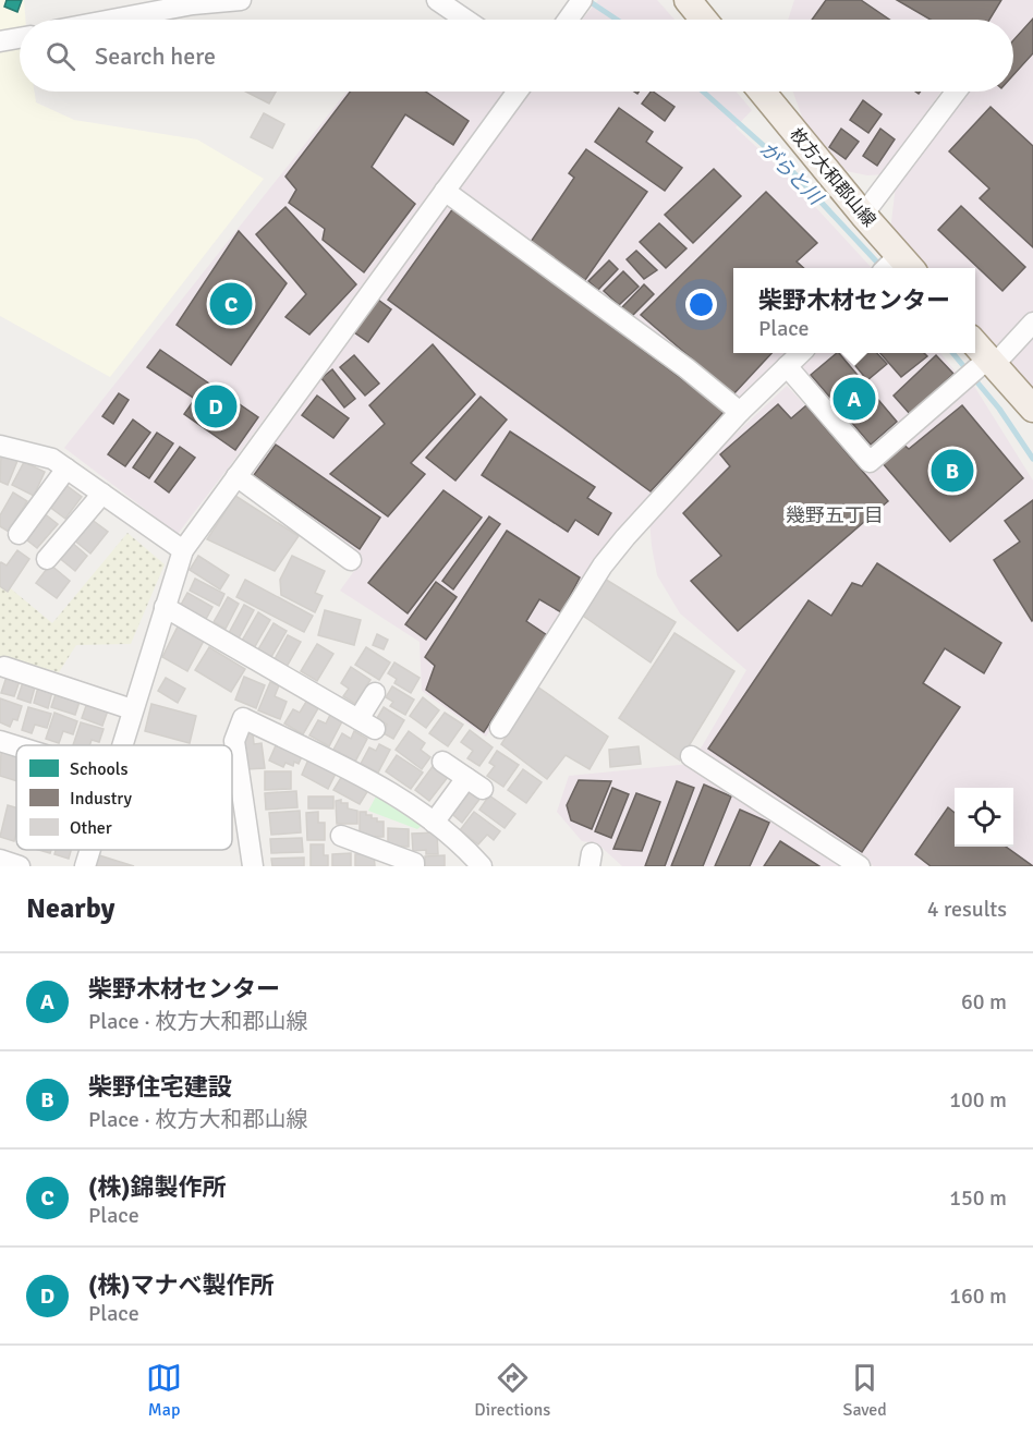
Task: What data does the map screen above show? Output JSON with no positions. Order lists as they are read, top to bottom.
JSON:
{
  "streets": {
    "main road": ["枚方大和郡山線"]
  },
  "districts": ["幾野五丁目"],
  "water": ["がらと川"],
  "legend": ["Schools", "Industry", "Other"],
  "page": {
    "search": "Search here",
    "popup": ["柴野木材センター", "Place"],
    "pins": [
      "C",
      "A",
      "D",
      "B"
    ],
    "heading": ["Nearby", "4 results"],
    "list": [
      {
        "mark": "A",
        "name": "柴野木材センター",
        "note": "Place · 枚方大和郡山線",
        "value": "60 m"
      },
      {
        "mark": "B",
        "name": "柴野住宅建設",
        "note": "Place · 枚方大和郡山線",
        "value": "100 m"
      },
      {
        "mark": "C",
        "name": "(株)錦製作所",
        "note": "Place",
        "value": "150 m"
      },
      {
        "mark": "D",
        "name": "(株)マナべ製作所",
        "note": "Place",
        "value": "160 m"
      }
    ],
    "nav": ["Map", "Directions", "Saved"]
  }
}
